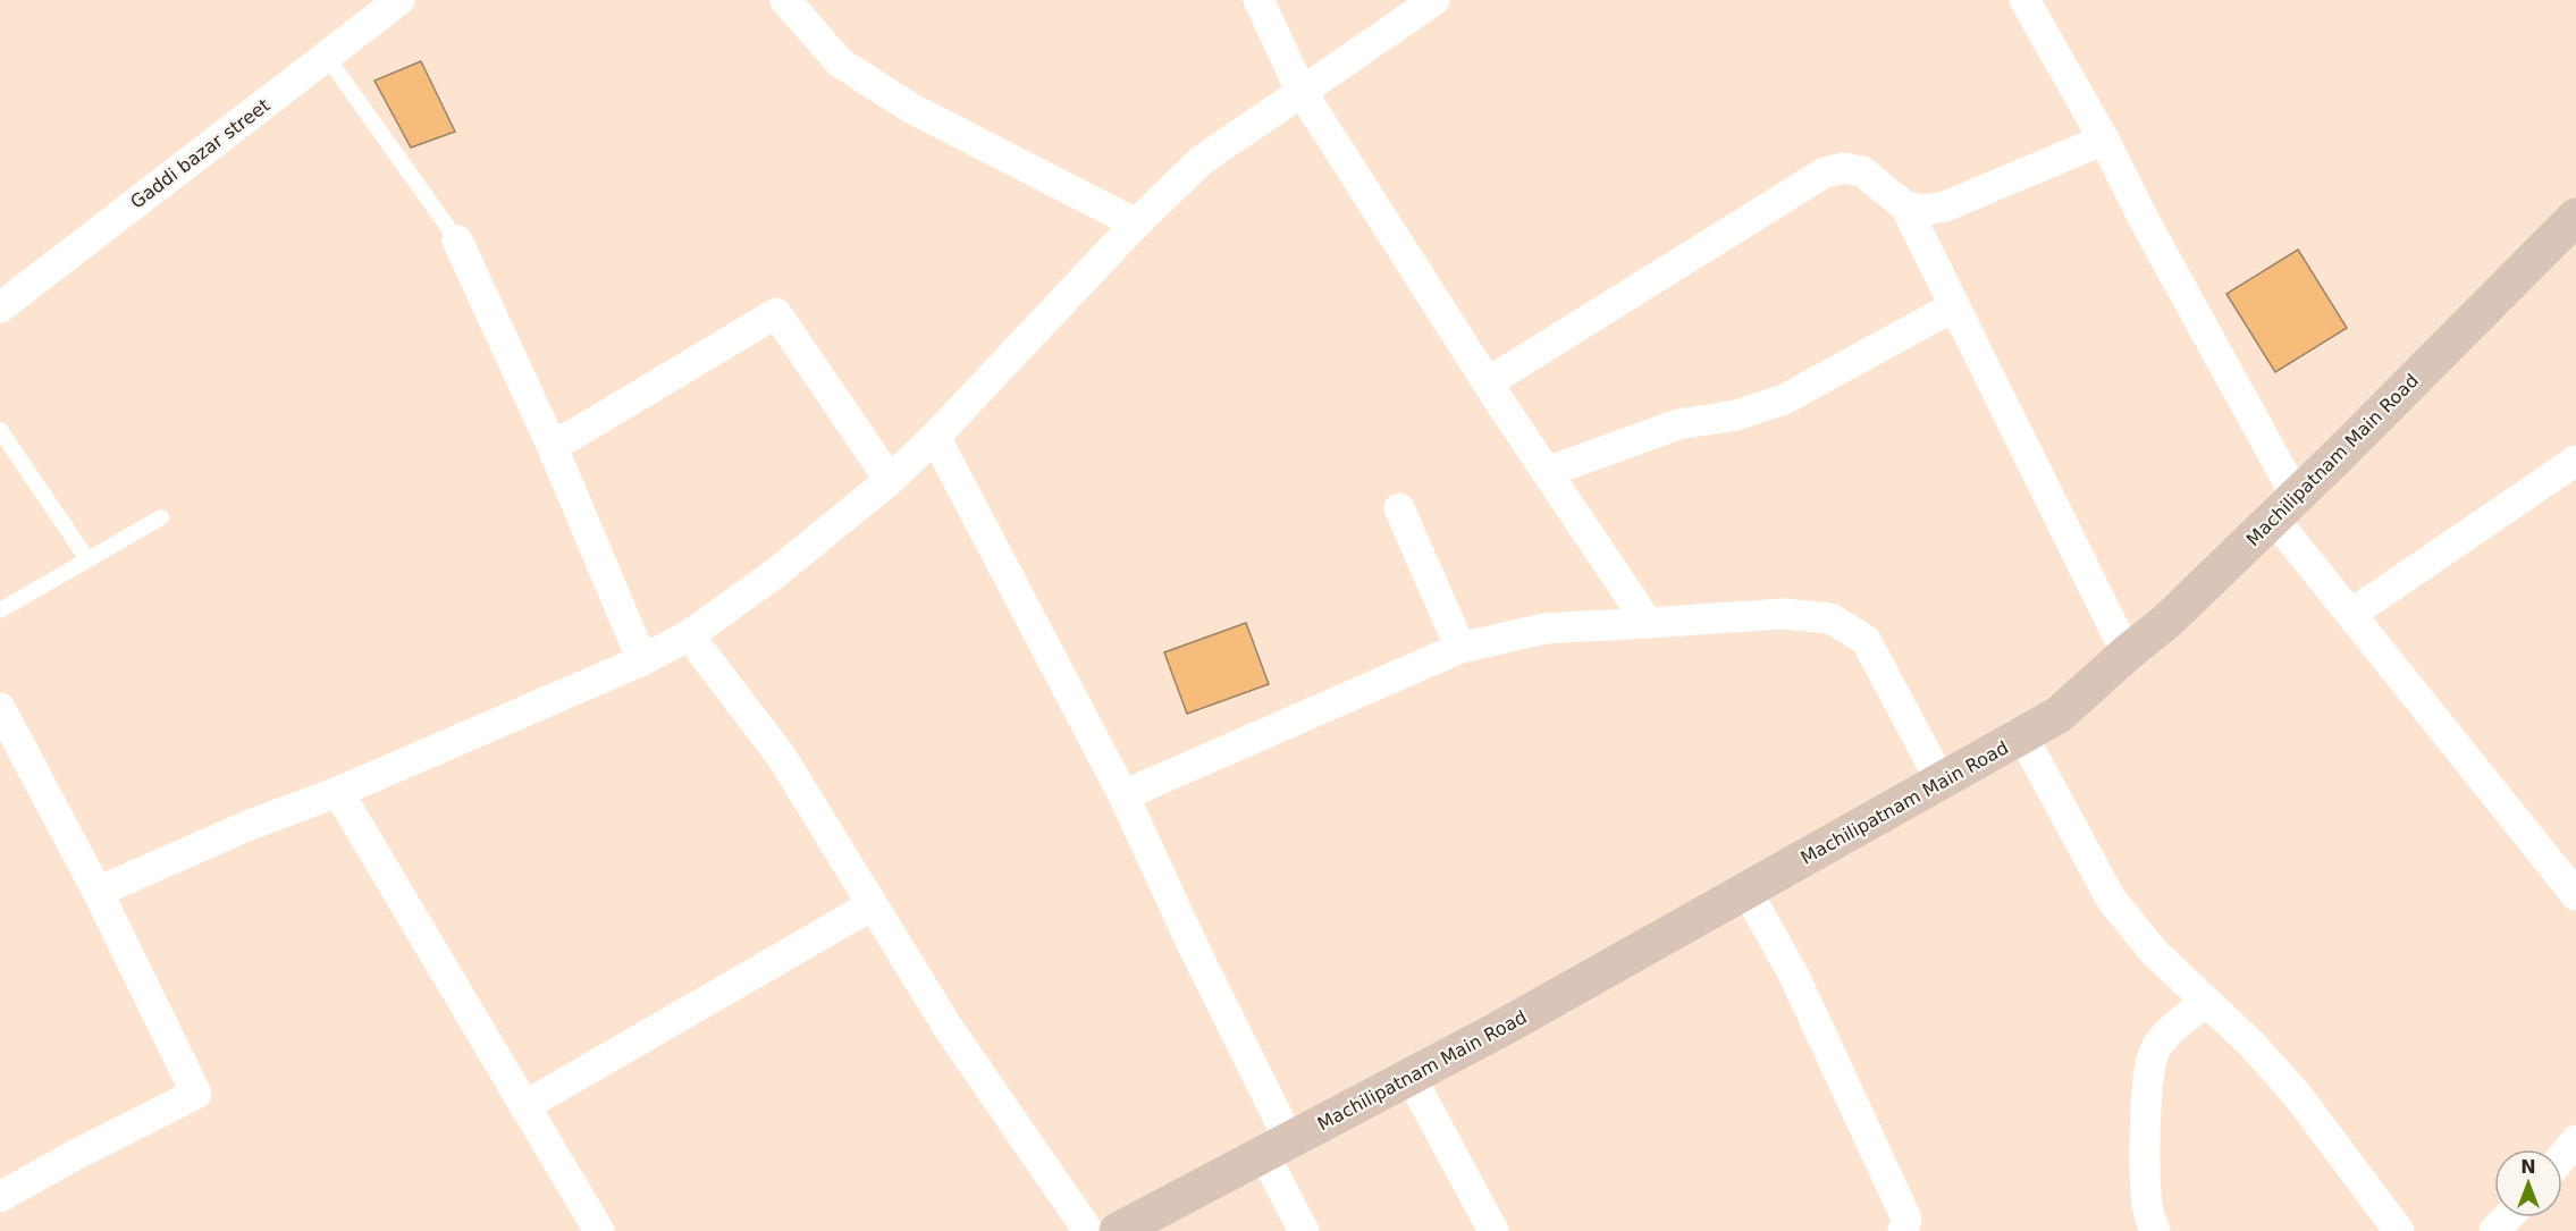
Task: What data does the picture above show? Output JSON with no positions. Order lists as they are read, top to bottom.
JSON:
{
  "streets": {
    "street": ["Gaddi bazar street", "Machilipatnam Main Road"]
  },
  "north": "top"
}
